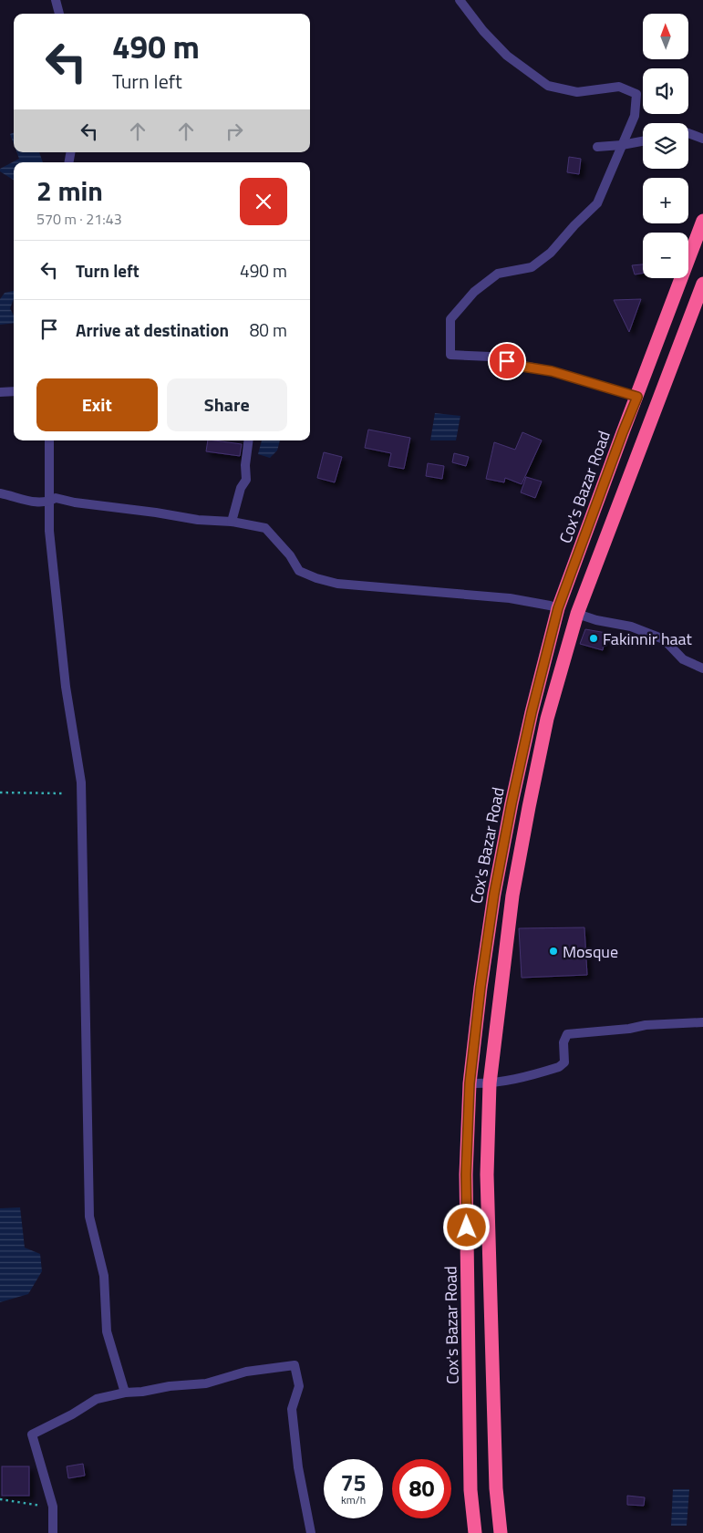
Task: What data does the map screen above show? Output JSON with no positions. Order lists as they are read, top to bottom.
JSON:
{
  "streets": {
    "highway": ["Cox's Bazar Road"]
  },
  "places": ["Fakinnir haat", "Mosque"],
  "north": "top",
  "page": {
    "map_buttons": ["+", "−"],
    "turn": ["490 m", "Turn left"],
    "heading": ["2 min", "570 m · 21:43"],
    "list": [
      {
        "name": "Turn left",
        "value": "490 m"
      },
      {
        "name": "Arrive at destination",
        "value": "80 m"
      }
    ],
    "buttons": ["Exit", "Share"],
    "speed": "75 km/h",
    "limit": "80"
  }
}
